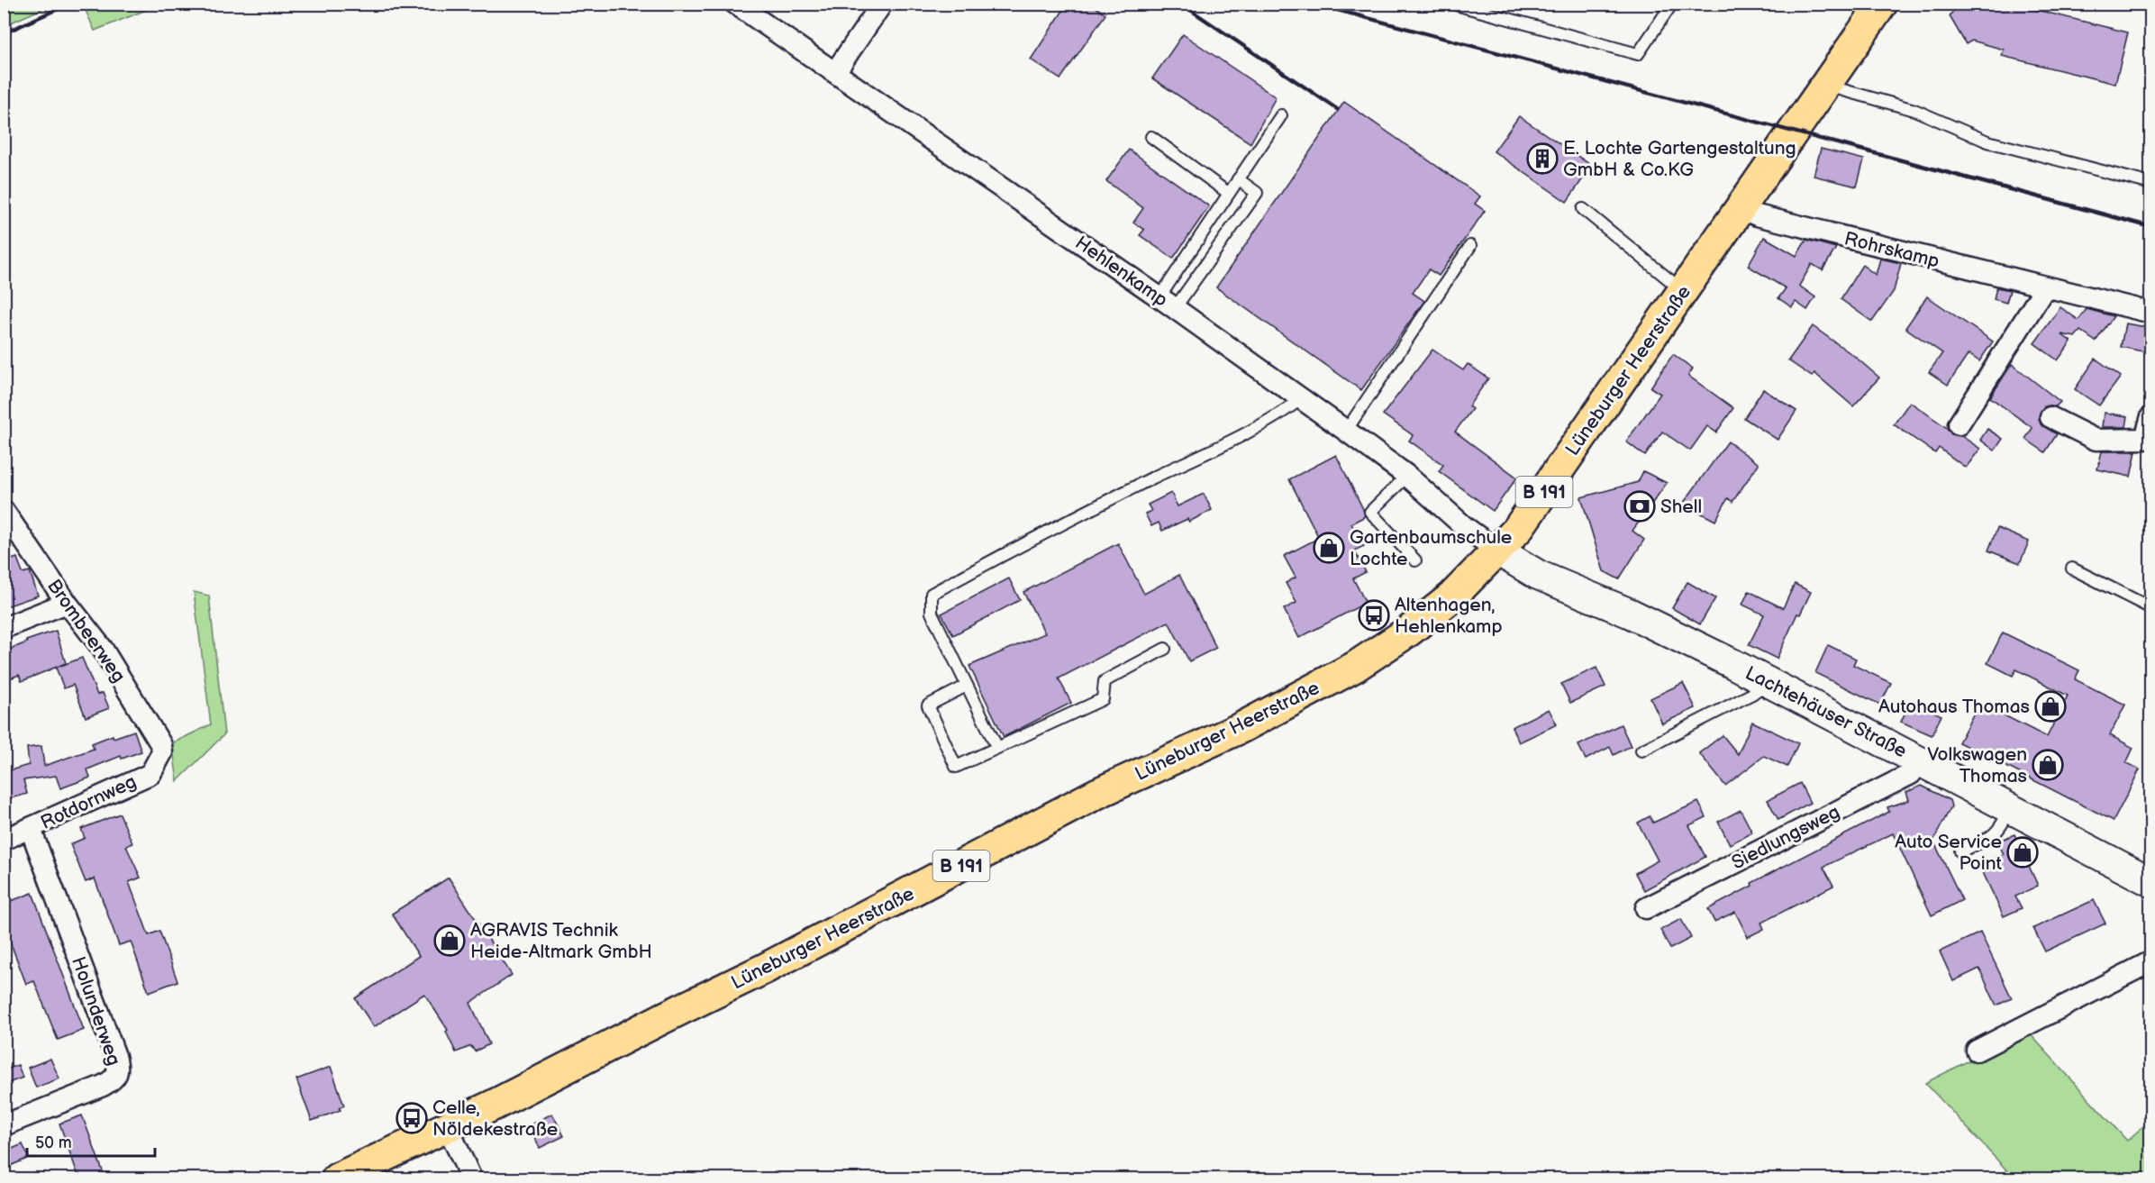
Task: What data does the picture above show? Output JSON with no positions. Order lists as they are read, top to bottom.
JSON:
{
  "streets": {
    "main road": ["Lüneburger Heerstraße", "B 191"],
    "street": [
      "Rohrskamp",
      "Hehlenkamp",
      "Brombeerweg",
      "Lachtehäuser Straße",
      "Rotdornweg",
      "Siedlungsweg",
      "Holunderweg"
    ]
  },
  "crossings": [
    ["Rohrskamp", "Lüneburger Heerstraße"],
    ["Hehlenkamp", "Lüneburger Heerstraße"],
    ["Hehlenkamp", "Lachtehäuser Straße"],
    ["Lüneburger Heerstraße", "Lachtehäuser Straße"],
    ["Brombeerweg", "Rotdornweg"],
    ["Lachtehäuser Straße", "Siedlungsweg"],
    ["Rotdornweg", "Holunderweg"]
  ],
  "places": {
    "building": ["E. Lochte Gartengestaltung GmbH & Co.KG"],
    "bank": ["Shell"],
    "shop": [
      "Gartenbaumschule Lochte",
      "Autohaus Thomas",
      "Volkswagen Thomas",
      "Auto Service Point",
      "AGRAVIS Technik Heide-Altmark GmbH"
    ],
    "bus stop": ["Altenhagen, Hehlenkamp", "Celle, Nöldekestraße"]
  },
  "scale_bar": "50 m"
}
